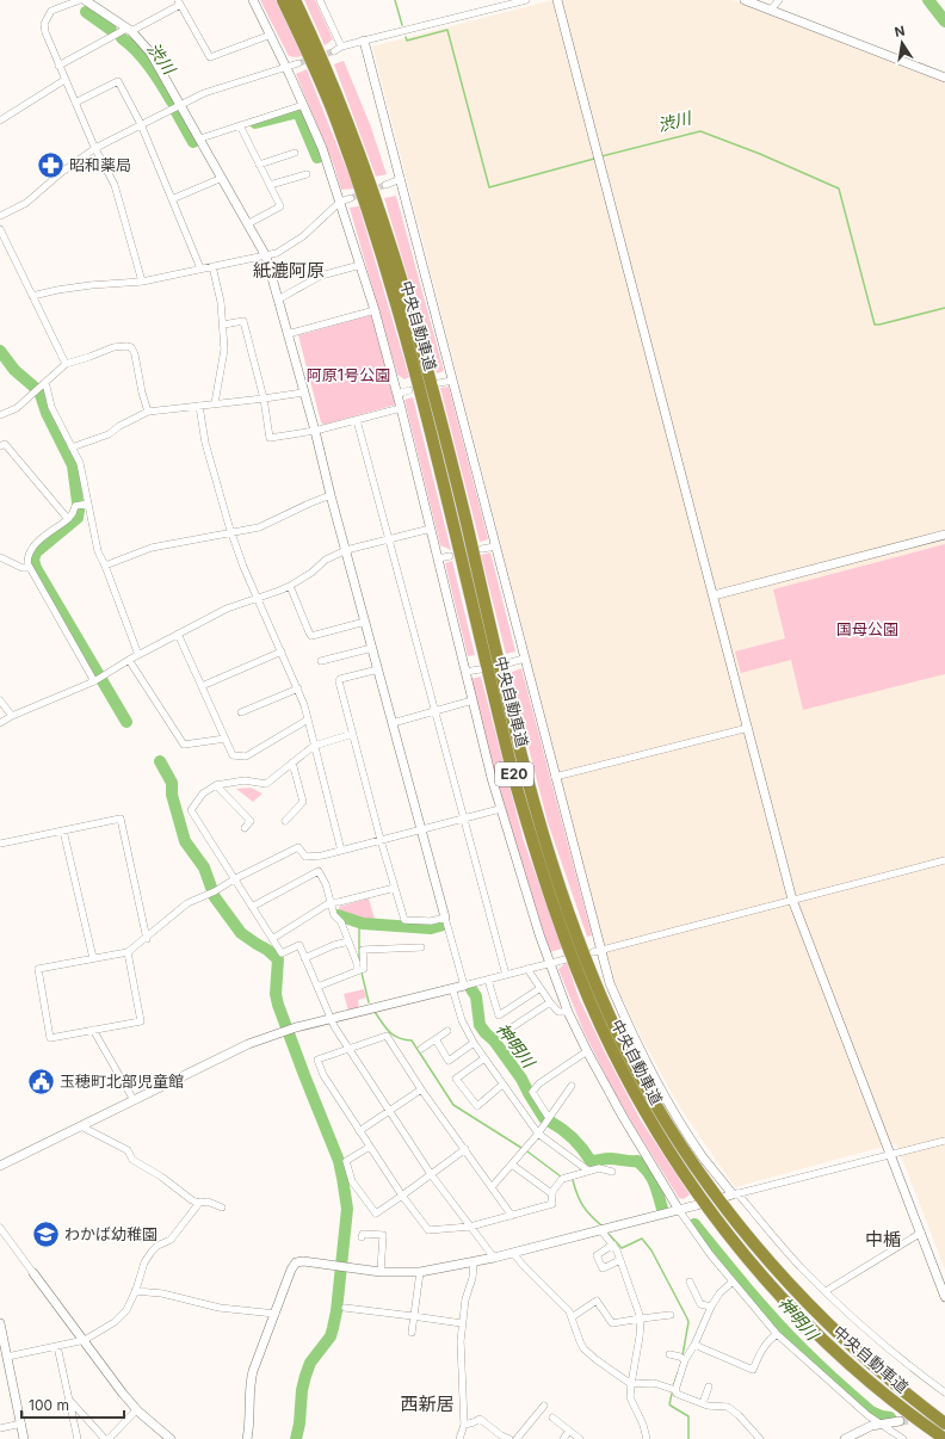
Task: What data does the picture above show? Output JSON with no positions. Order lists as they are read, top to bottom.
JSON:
{
  "streets": {
    "highway": ["中央自動車道", "E20"]
  },
  "districts": ["紙漉阿原", "中楯", "西新居"],
  "water": ["渋川", "神明川"],
  "parks": ["阿原1号公園", "国母公園"],
  "places": {
    "pharmacy": ["昭和薬局"],
    "public building": ["玉穂町北部児童館"],
    "school or university": ["わかば幼稚園"]
  },
  "scale_bar": "100 m",
  "north": "top"
}
